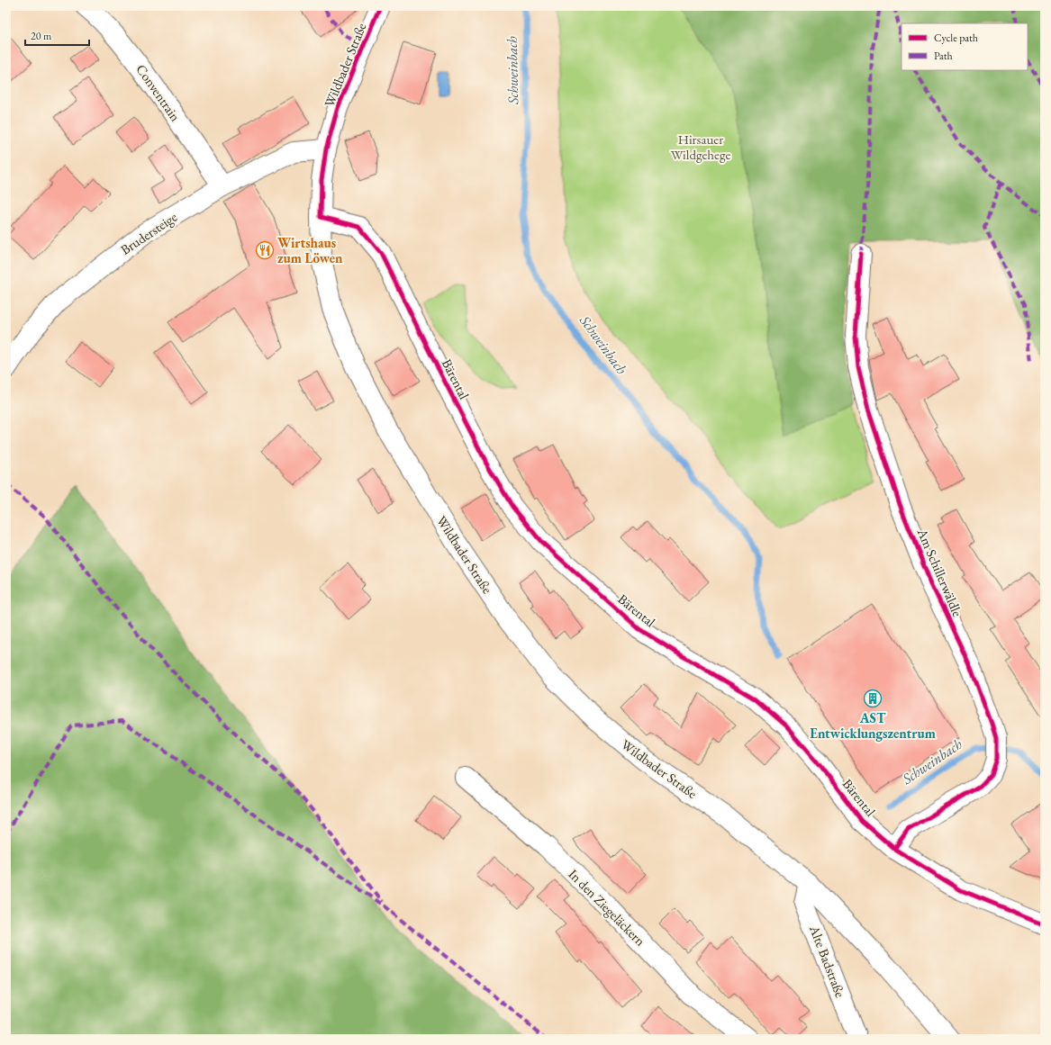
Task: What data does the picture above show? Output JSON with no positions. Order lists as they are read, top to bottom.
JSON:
{
  "streets": {
    "street": [
      "Wildbader Straße",
      "Conventrain",
      "Brudersteige",
      "Bärental",
      "Am Schillerwäldle",
      "In den Ziegeläckern",
      "Alte Badstraße"
    ]
  },
  "crossings": [
    ["Wildbader Straße", "Brudersteige"],
    ["Wildbader Straße", "Bärental"],
    ["Wildbader Straße", "Alte Badstraße"],
    ["Conventrain", "Brudersteige"],
    ["Bärental", "Am Schillerwäldle"]
  ],
  "water": ["Schweinbach"],
  "parks": ["Hirsauer Wildgehege"],
  "places": {
    "restaurant": ["Wirtshaus zum Löwen"],
    "building": ["AST Entwicklungszentrum"]
  },
  "legend": ["Cycle path", "Path"],
  "scale_bar": "20 m"
}
